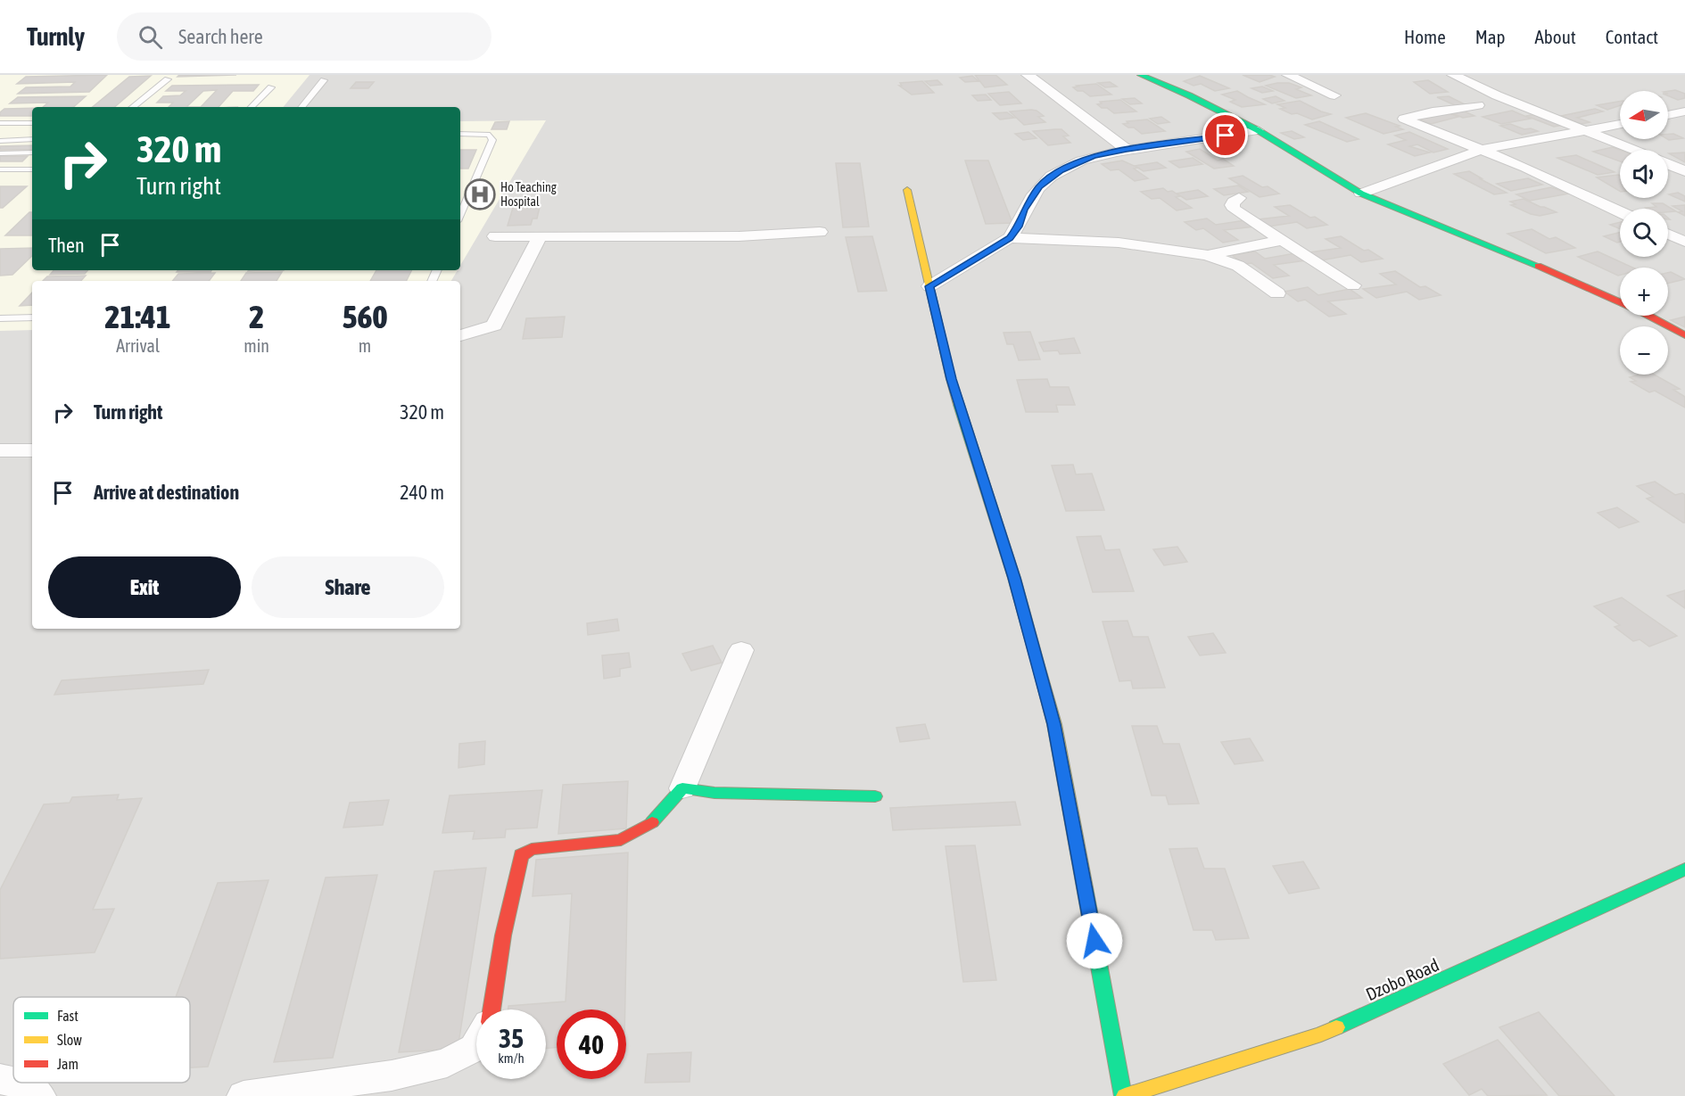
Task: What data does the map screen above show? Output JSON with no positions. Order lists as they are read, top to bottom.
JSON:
{
  "streets": {
    "street": ["Dzobo Road"]
  },
  "places": {
    "hospital": ["Ho Teaching Hospital"]
  },
  "legend": ["Fast", "Slow", "Jam"],
  "north": "left",
  "page": {
    "header": "Turnly",
    "search": "Search here",
    "nav": [
      "Home",
      "Map",
      "About",
      "Contact"
    ],
    "map_buttons": ["+", "−"],
    "turn": ["320 m", "Turn right"],
    "then": "Then",
    "eta": [
      "21:41",
      "Arrival",
      "2",
      "min",
      "560",
      "m"
    ],
    "list": [
      {
        "name": "Turn right",
        "value": "320 m"
      },
      {
        "name": "Arrive at destination",
        "value": "240 m"
      }
    ],
    "buttons": ["Exit", "Share"],
    "speed": "35 km/h",
    "limit": "40"
  }
}
